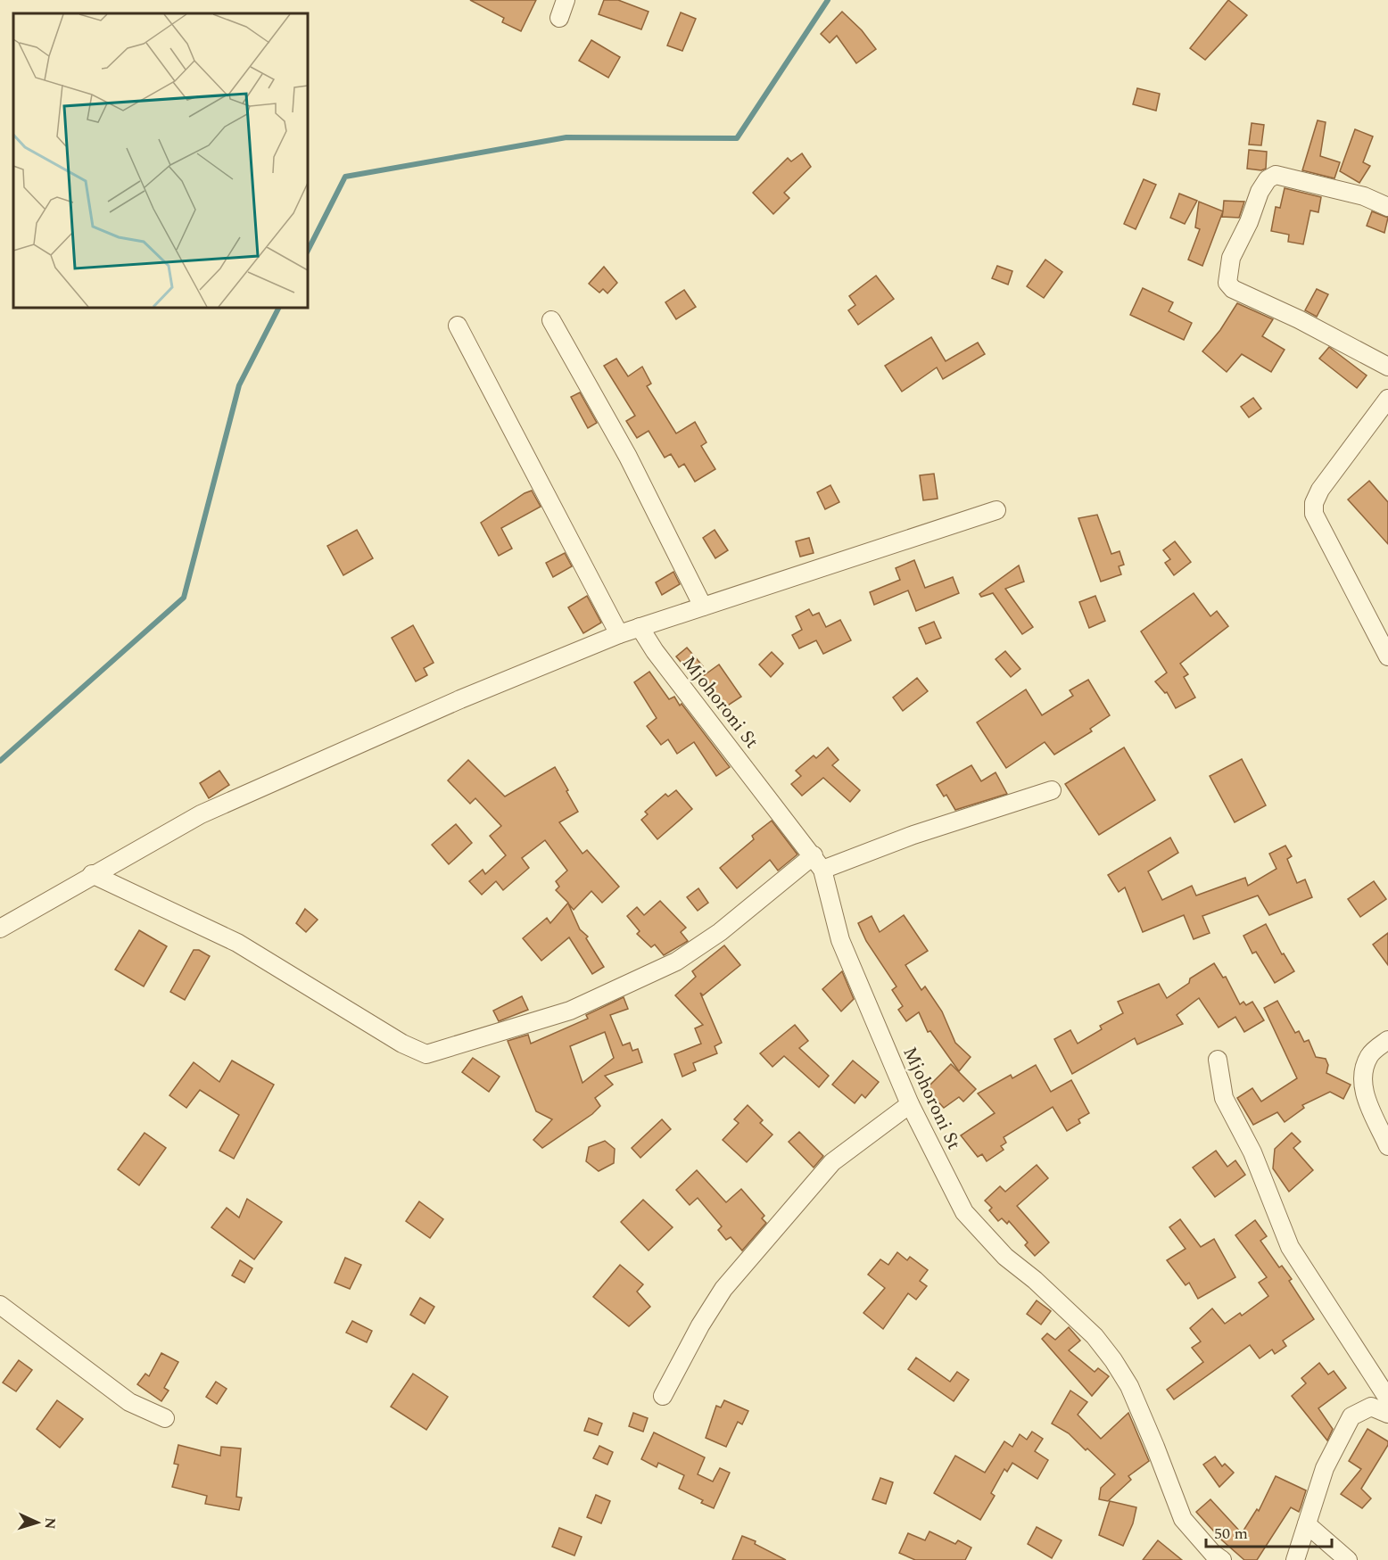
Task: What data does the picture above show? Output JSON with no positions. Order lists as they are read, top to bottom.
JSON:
{
  "streets": {
    "street": ["Mjohoroni St"]
  },
  "scale_bar": "50 m",
  "north": "right"
}
